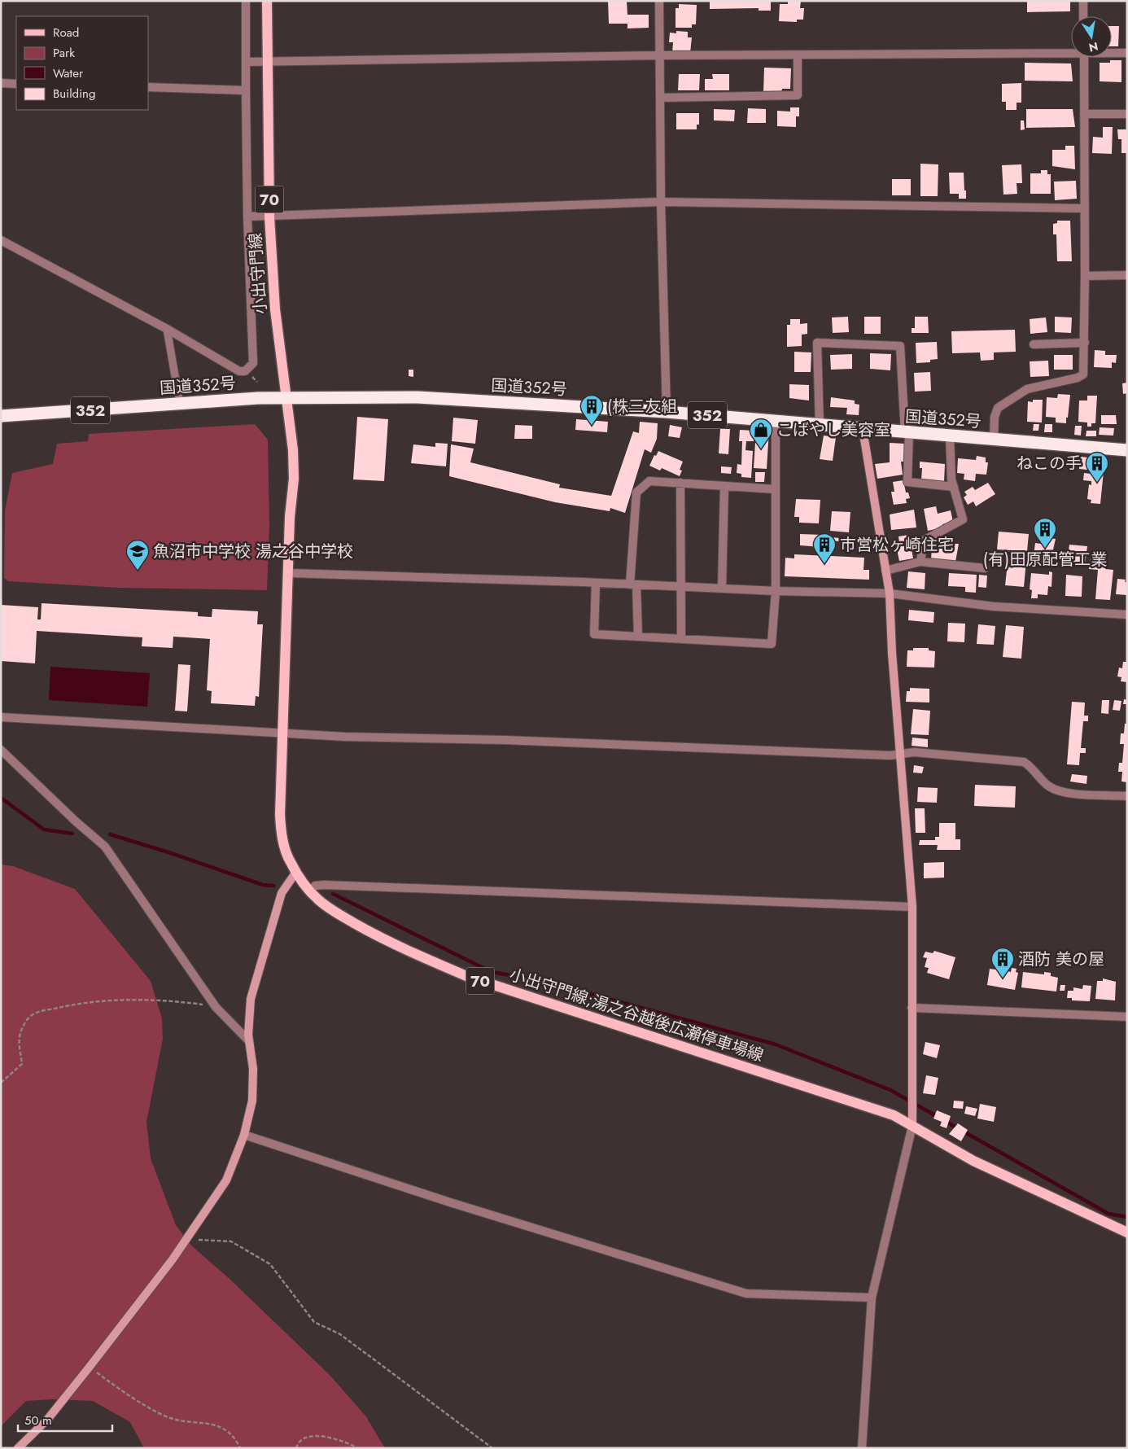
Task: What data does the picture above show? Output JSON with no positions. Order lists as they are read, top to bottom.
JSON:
{
  "streets": {
    "highway": ["国道352号", "352"],
    "main road": ["70", "小出守門線", "小出守門線;湯之谷越後広瀬停車場線"]
  },
  "crossings": [
    ["小出守門線", "国道352号"],
    ["小出守門線", "小出守門線;湯之谷越後広瀬停車場線"],
    ["国道352号", "小出守門線;湯之谷越後広瀬停車場線"]
  ],
  "places": {
    "building": [
      "(株三友組",
      "ねこの手",
      "(有)田原配管工業",
      "市営松ヶ崎住宅",
      "酒防 美の屋"
    ],
    "shop": ["こばやし美容室"],
    "school or university": ["魚沼市中学校 湯之谷中学校"]
  },
  "legend": [
    "Road",
    "Park",
    "Water",
    "Building"
  ],
  "scale_bar": "50 m",
  "north": "bottom"
}
